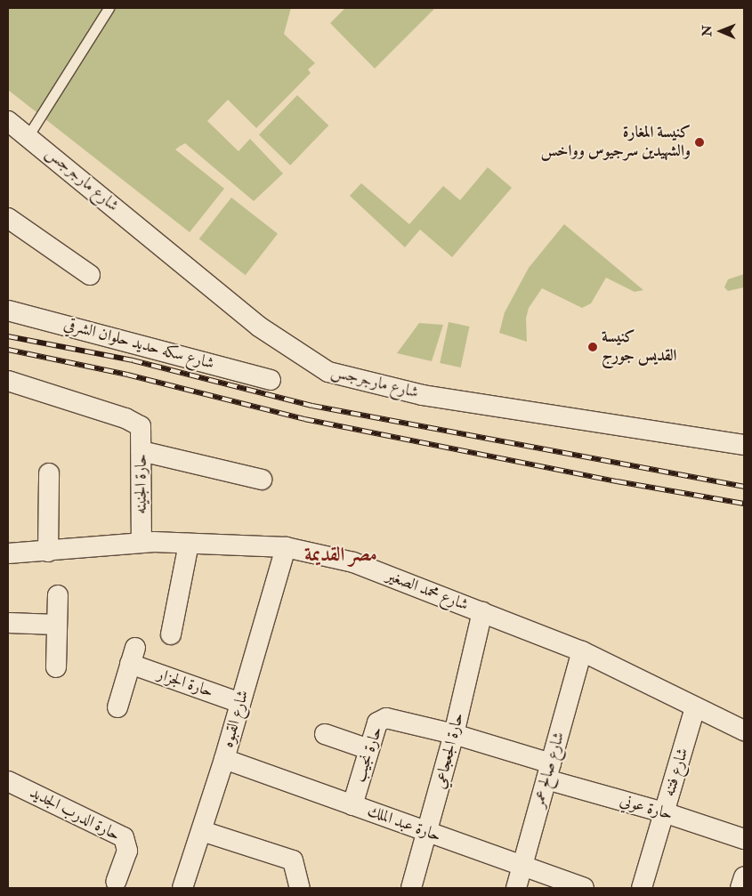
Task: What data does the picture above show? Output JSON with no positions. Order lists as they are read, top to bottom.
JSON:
{
  "streets": {
    "street": [
      "شارع مارجرجس",
      "شارع سكه حديد حلوان الشرقي",
      "حارة الجنينه",
      "شارع محمد الصغير",
      "حارة الجزار",
      "شارع القبوه",
      "حارة الجعجاعي",
      "حارة نجيب",
      "شارع صالح عمر",
      "شارع فتنه",
      "حارة عوني",
      "حارة الدرب الجديد",
      "حارة عبد الملك"
    ]
  },
  "crossings": [
    ["حارة الجنينه", "شارع محمد الصغير"],
    ["شارع محمد الصغير", "شارع القبوه"],
    ["شارع محمد الصغير", "حارة الجعجاعي"],
    ["شارع محمد الصغير", "شارع صالح عمر"],
    ["شارع محمد الصغير", "شارع فتنه"],
    ["حارة الجزار", "شارع القبوه"],
    ["شارع القبوه", "حارة عبد الملك"],
    ["حارة الجعجاعي", "حارة نجيب"],
    ["حارة الجعجاعي", "حارة عبد الملك"],
    ["حارة نجيب", "شارع صالح عمر"],
    ["حارة نجيب", "حارة عوني"],
    ["حارة نجيب", "حارة عبد الملك"],
    ["شارع صالح عمر", "حارة عوني"],
    ["شارع صالح عمر", "حارة عبد الملك"],
    ["شارع فتنه", "حارة عوني"]
  ],
  "districts": ["مصر القديمة"],
  "places": ["كنيسة المغارة والشهيدين سرجيوس وواخس", "كنيسة القديس جورج"],
  "north": "left"
}
